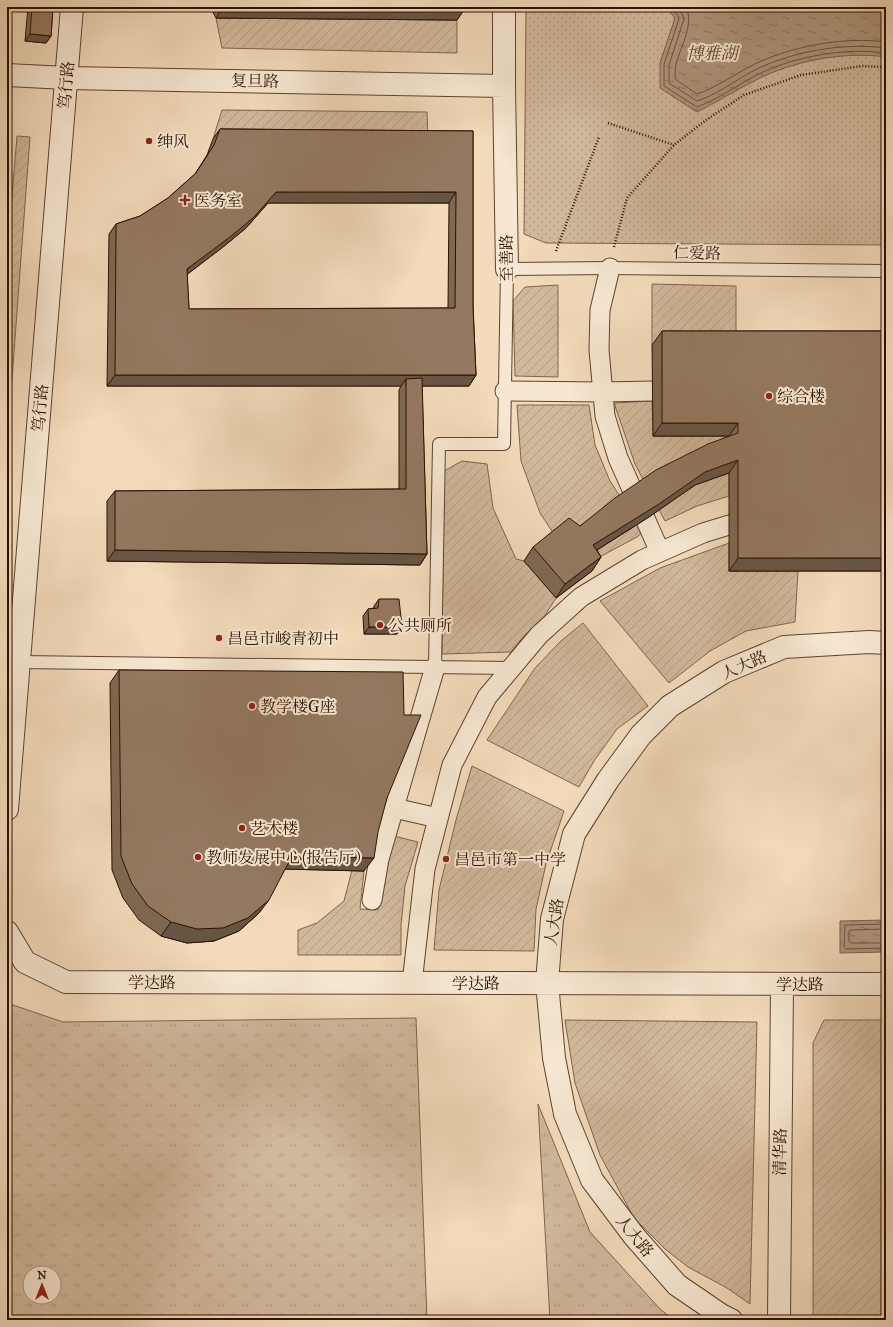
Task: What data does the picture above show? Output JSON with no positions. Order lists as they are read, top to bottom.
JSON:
{
  "streets": {
    "street": [
      "复旦路",
      "笃行路",
      "至善路",
      "人大路",
      "学达路",
      "清华路"
    ],
    "lane": ["仁爱路"]
  },
  "crossings": [
    ["复旦路", "笃行路"],
    ["复旦路", "至善路"],
    ["仁爱路", "至善路"],
    ["人大路", "学达路"],
    ["学达路", "清华路"]
  ],
  "water": ["博雅湖"],
  "places": {
    "other": [
      "绅风",
      "综合楼",
      "公共厕所",
      "昌邑市峻青初中",
      "教学楼G座",
      "艺术楼",
      "教师发展中心(报告厅）",
      "昌邑市第一中学"
    ],
    "health": ["医务室"]
  },
  "north": "top"
}
